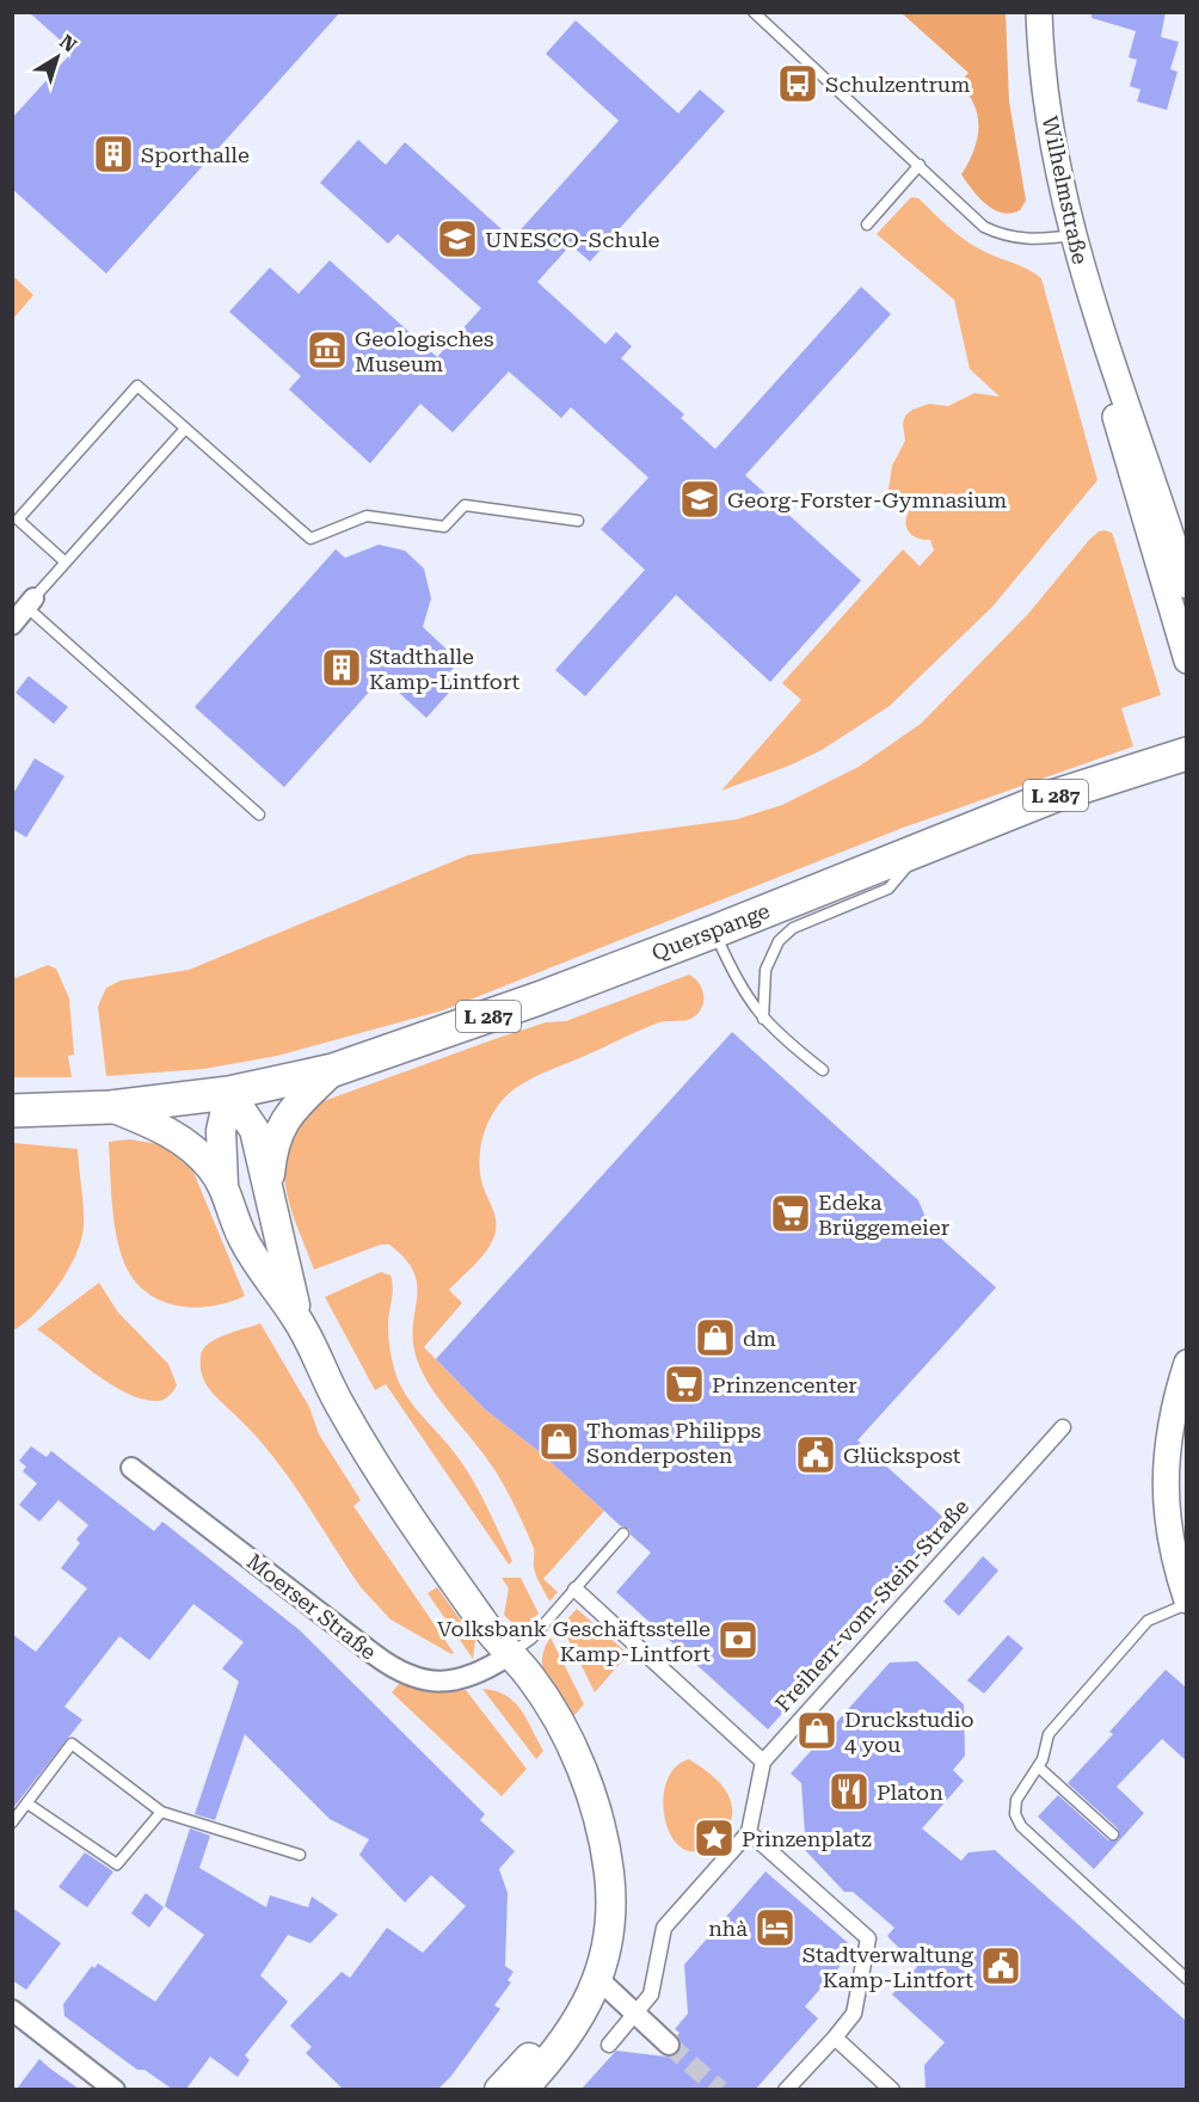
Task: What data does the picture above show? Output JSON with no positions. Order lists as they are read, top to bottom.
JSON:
{
  "streets": {
    "main road": ["L 287", "Querspange"],
    "street": ["Wilhelmstraße", "Freiherr-vom-Stein-Straße", "Moerser Straße"]
  },
  "crossings": [
    ["L 287", "Querspange"]
  ],
  "places": {
    "bus stop": ["Schulzentrum"],
    "building": ["Sporthalle", "Stadthalle Kamp-Lintfort"],
    "school or university": ["UNESCO-Schule", "Georg-Forster-Gymnasium"],
    "museum": ["Geologisches Museum"],
    "supermarket": ["Edeka Brüggemeier", "Prinzencenter"],
    "shop": ["dm", "Thomas Philipps Sonderposten", "Druckstudio 4 you"],
    "public building": ["Glückspost", "Stadtverwaltung Kamp-Lintfort"],
    "bank": ["Volksbank Geschäftsstelle Kamp-Lintfort"],
    "restaurant": ["Platon"],
    "place": ["Prinzenplatz"],
    "hotel": ["nhà"]
  },
  "north": "top right"
}
